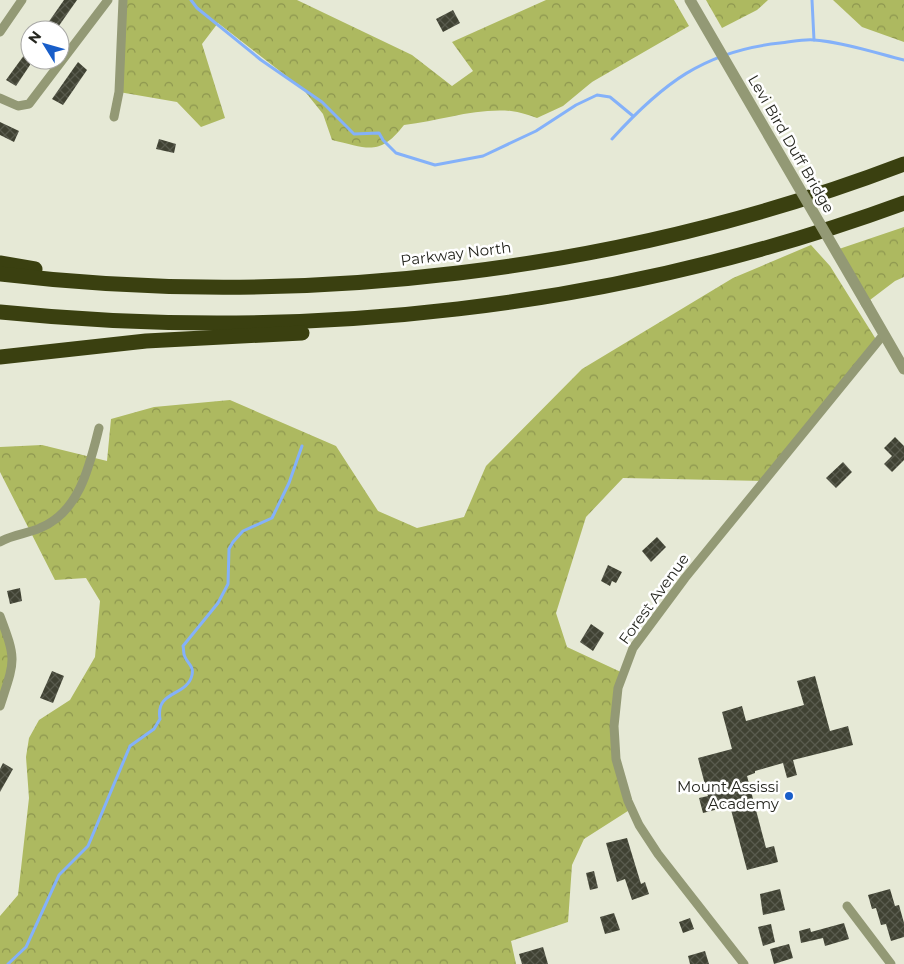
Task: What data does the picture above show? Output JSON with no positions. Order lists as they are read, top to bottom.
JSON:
{
  "streets": {
    "highway": ["Parkway North"],
    "street": ["Levi Bird Duff Bridge", "Forest Avenue"]
  },
  "crossings": [
    ["Levi Bird Duff Bridge", "Forest Avenue"]
  ],
  "places": ["Mount Assissi Academy"],
  "north": "top left"
}
